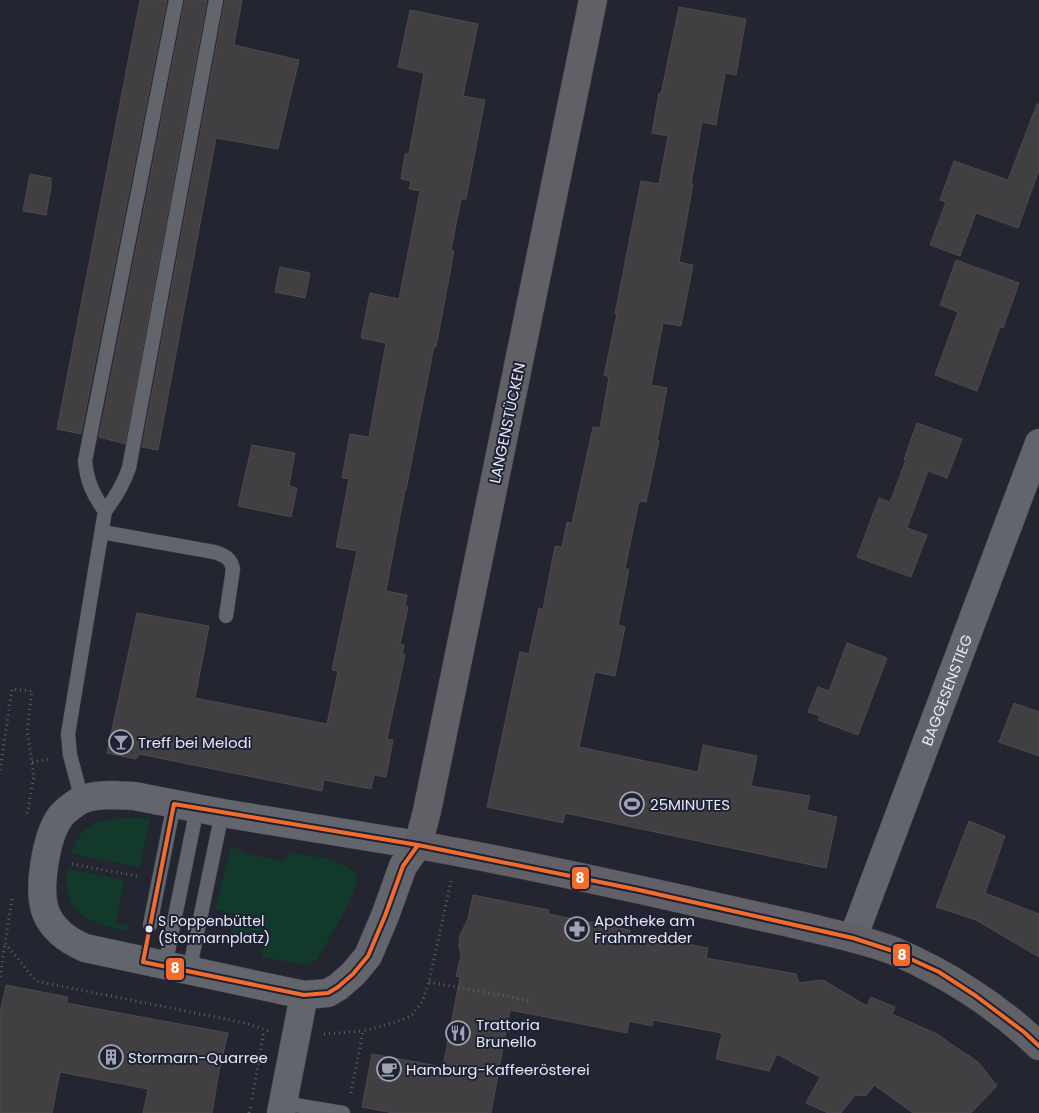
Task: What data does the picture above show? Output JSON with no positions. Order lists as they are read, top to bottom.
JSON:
{
  "streets": {
    "street": ["LANGENSTÜCKEN", "BAGGESENSTIEG"]
  },
  "places": {
    "bar": ["Treff bei Melodi"],
    "sports": ["25MINUTES"],
    "other": ["S Poppenbüttel (Stormarnplatz)"],
    "pharmacy": ["Apotheke am Frahmredder"],
    "restaurant": ["Trattoria Brunello"],
    "building": ["Stormarn-Quarree"],
    "cafe": ["Hamburg-Kaffeerösterei"]
  },
  "lines": ["transit line 8"]
}
